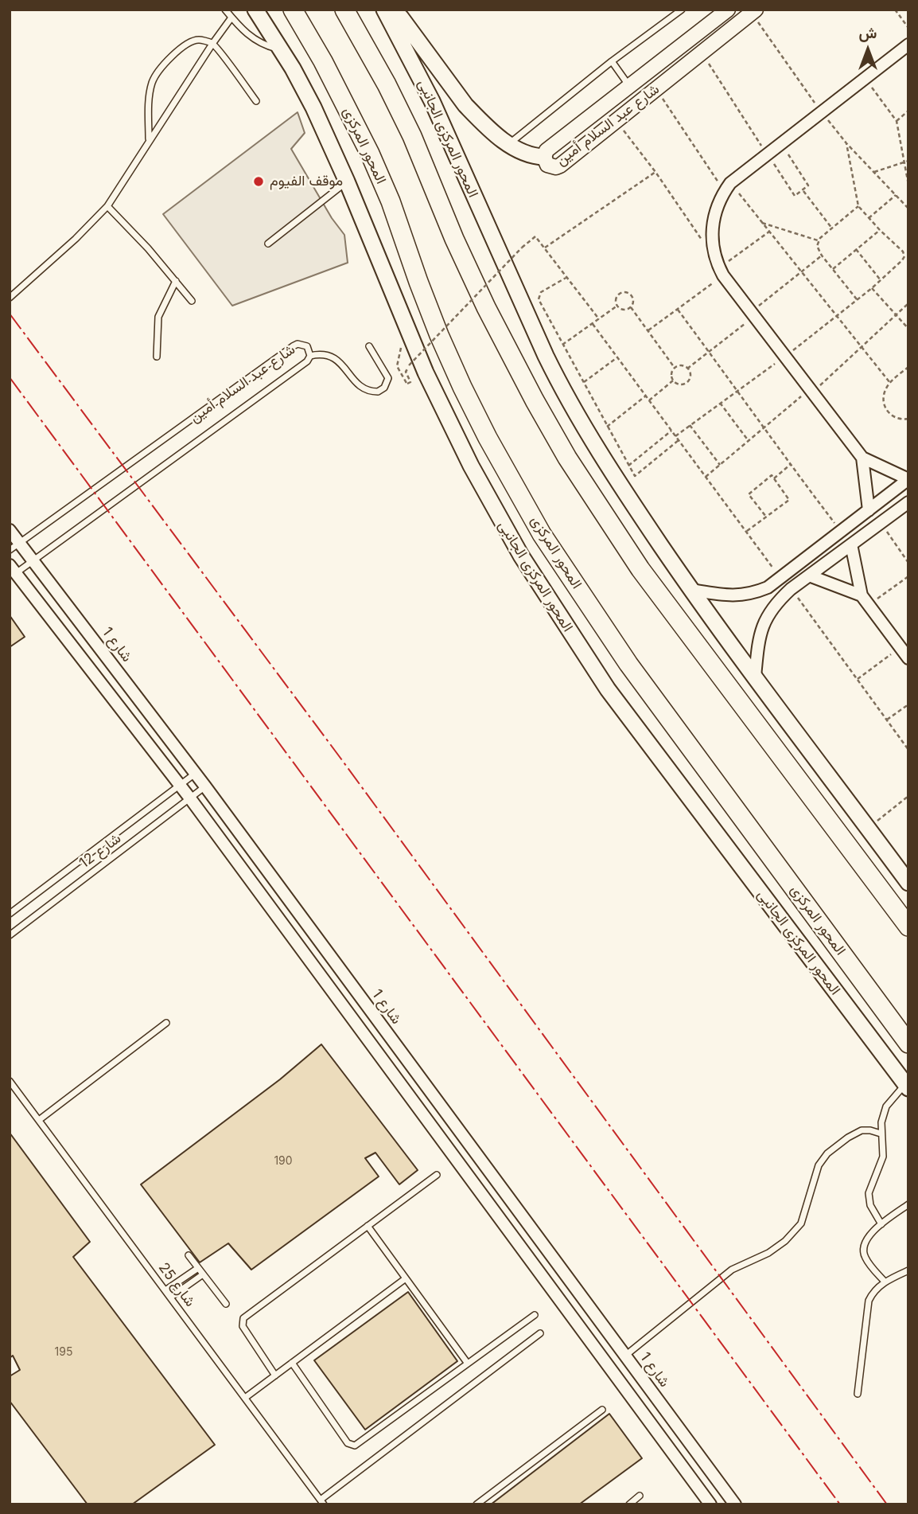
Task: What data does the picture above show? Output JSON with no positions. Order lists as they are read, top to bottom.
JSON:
{
  "streets": {
    "highway": ["المحور المركزى"],
    "main road": ["المحور المركزى الجانبى"],
    "street": ["شارع عبد السلام أمين", "شارع 1"],
    "lane": ["شارع 12", "شارع 25"]
  },
  "crossings": [
    ["شارع عبد السلام أمين", "شارع 1"],
    ["شارع 1", "شارع 12"]
  ],
  "places": ["موقف الفيوم"],
  "house_numbers": ["190", "195"],
  "north": "top"
}
